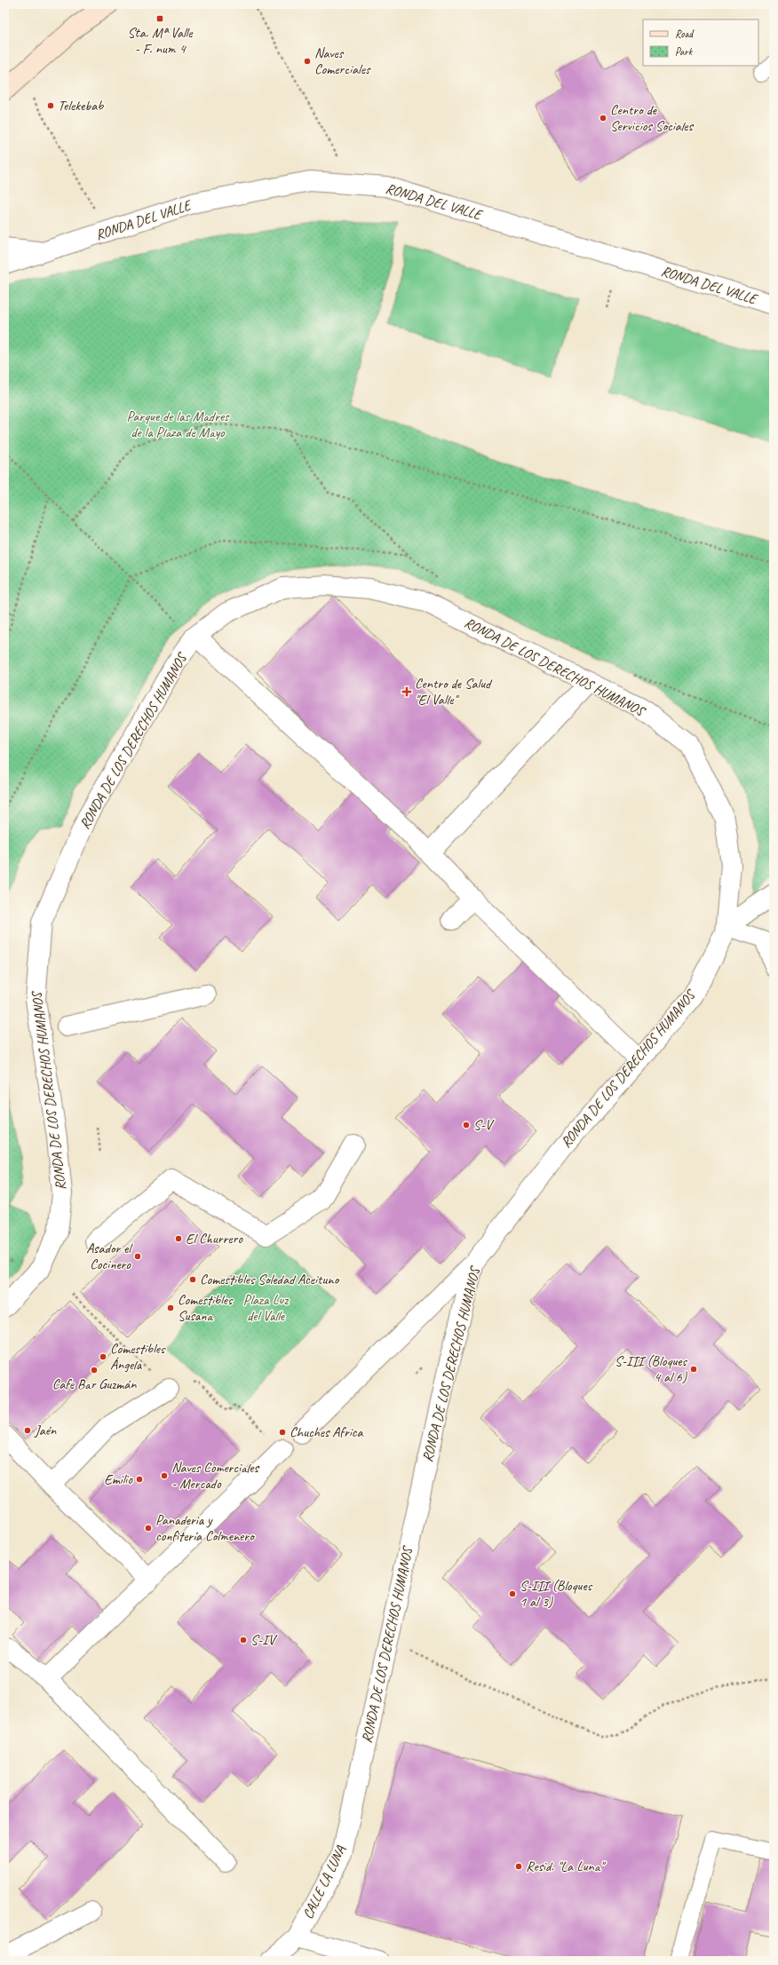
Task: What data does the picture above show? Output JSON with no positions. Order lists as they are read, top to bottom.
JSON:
{
  "streets": {
    "street": ["RONDA DEL VALLE", "RONDA DE LOS DERECHOS HUMANOS", "CALLE LA LUNA"]
  },
  "crossings": [
    ["RONDA DE LOS DERECHOS HUMANOS", "CALLE LA LUNA"]
  ],
  "parks": ["Parque de las Madres de la Plaza de Mayo", "Plaza Luz del Valle"],
  "places": {
    "transit": ["Sta. Mª Valle - F. num 4"],
    "other": [
      "Naves Comerciales",
      "Telekebab",
      "Centro de Servicios Sociales",
      "S-V",
      "El Churrero",
      "Asador el Cocinero",
      "Comestibles Soledad Aceituno",
      "Comestibles Susana",
      "Comestibles Ángela",
      "S-III (Bloques 4 al 6)",
      "Cafe Bar Guzmán",
      "Jaén",
      "Chuches Africa",
      "Naves Comerciales - Mercado",
      "Emilio",
      "Panaderia y confitería Colmenero",
      "S-III (Bloques 1 al 3)",
      "S-IV",
      "Resid. \"La Luna\""
    ],
    "health": ["Centro de Salud \"El Valle\""]
  },
  "legend": ["Road", "Park"]
}
